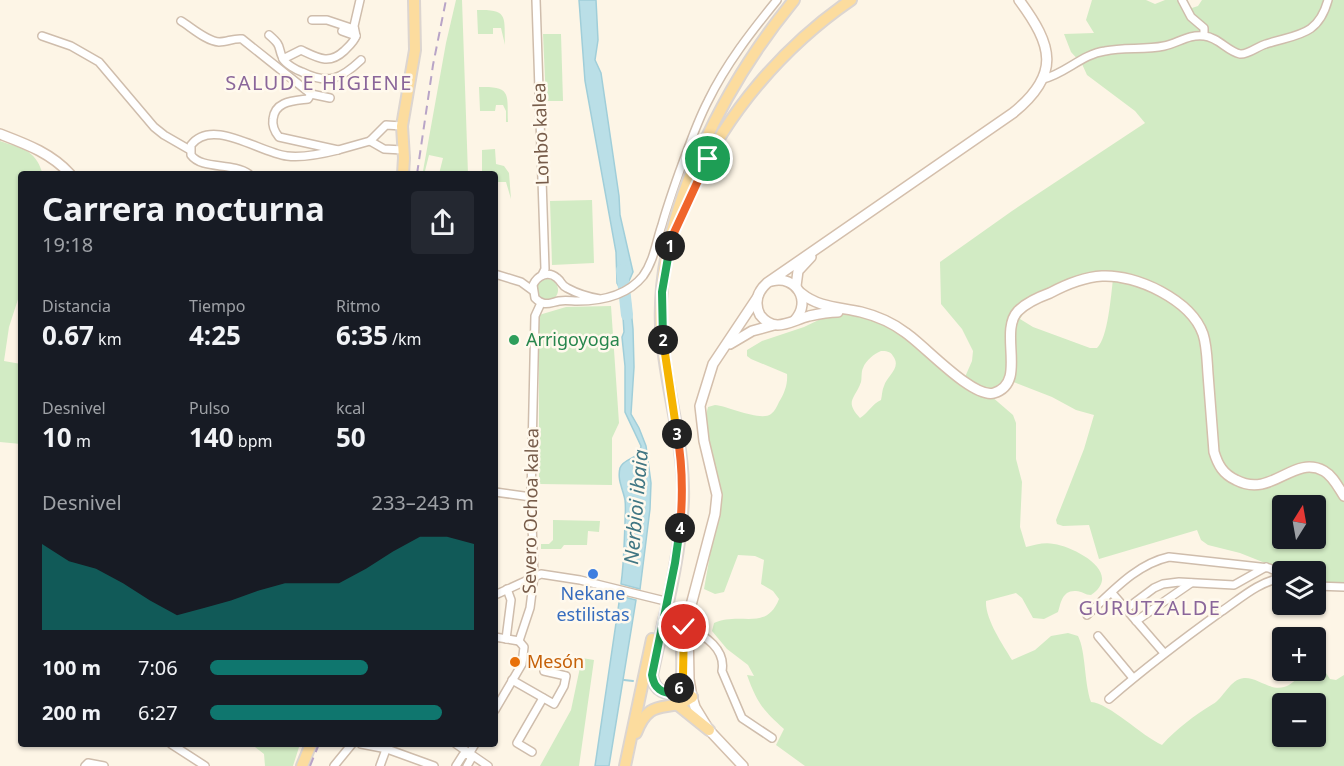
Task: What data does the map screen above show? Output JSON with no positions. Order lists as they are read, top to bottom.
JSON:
{
  "streets": {
    "street": ["Lonbo kalea", "Severo Ochoa kalea"]
  },
  "crossings": [
    ["Lonbo kalea", "Severo Ochoa kalea"]
  ],
  "districts": ["SALUD E HIGIENE", "GURUTZALDE"],
  "water": ["Nerbioi ibaia"],
  "places": ["Arrigoyoga", "Nekane estilistas", "Mesón"],
  "north": "top",
  "page": {
    "heading": ["Carrera nocturna", "19:18"],
    "pins": [
      "1",
      "2",
      "3",
      "4",
      "6"
    ],
    "stats": [
      ["Distancia", "0.67 km"],
      ["Tiempo", "4:25"],
      ["Ritmo", "6:35 /km"],
      ["Desnivel", "10 m"],
      ["Pulso", "140 bpm"],
      ["kcal", "50"]
    ],
    "chart": ["Desnivel", "233–243 m"],
    "map_buttons": ["+", "−"],
    "list": [
      {
        "name": "100 m",
        "note": "7:06"
      },
      {
        "name": "200 m",
        "note": "6:27"
      }
    ]
  }
}
